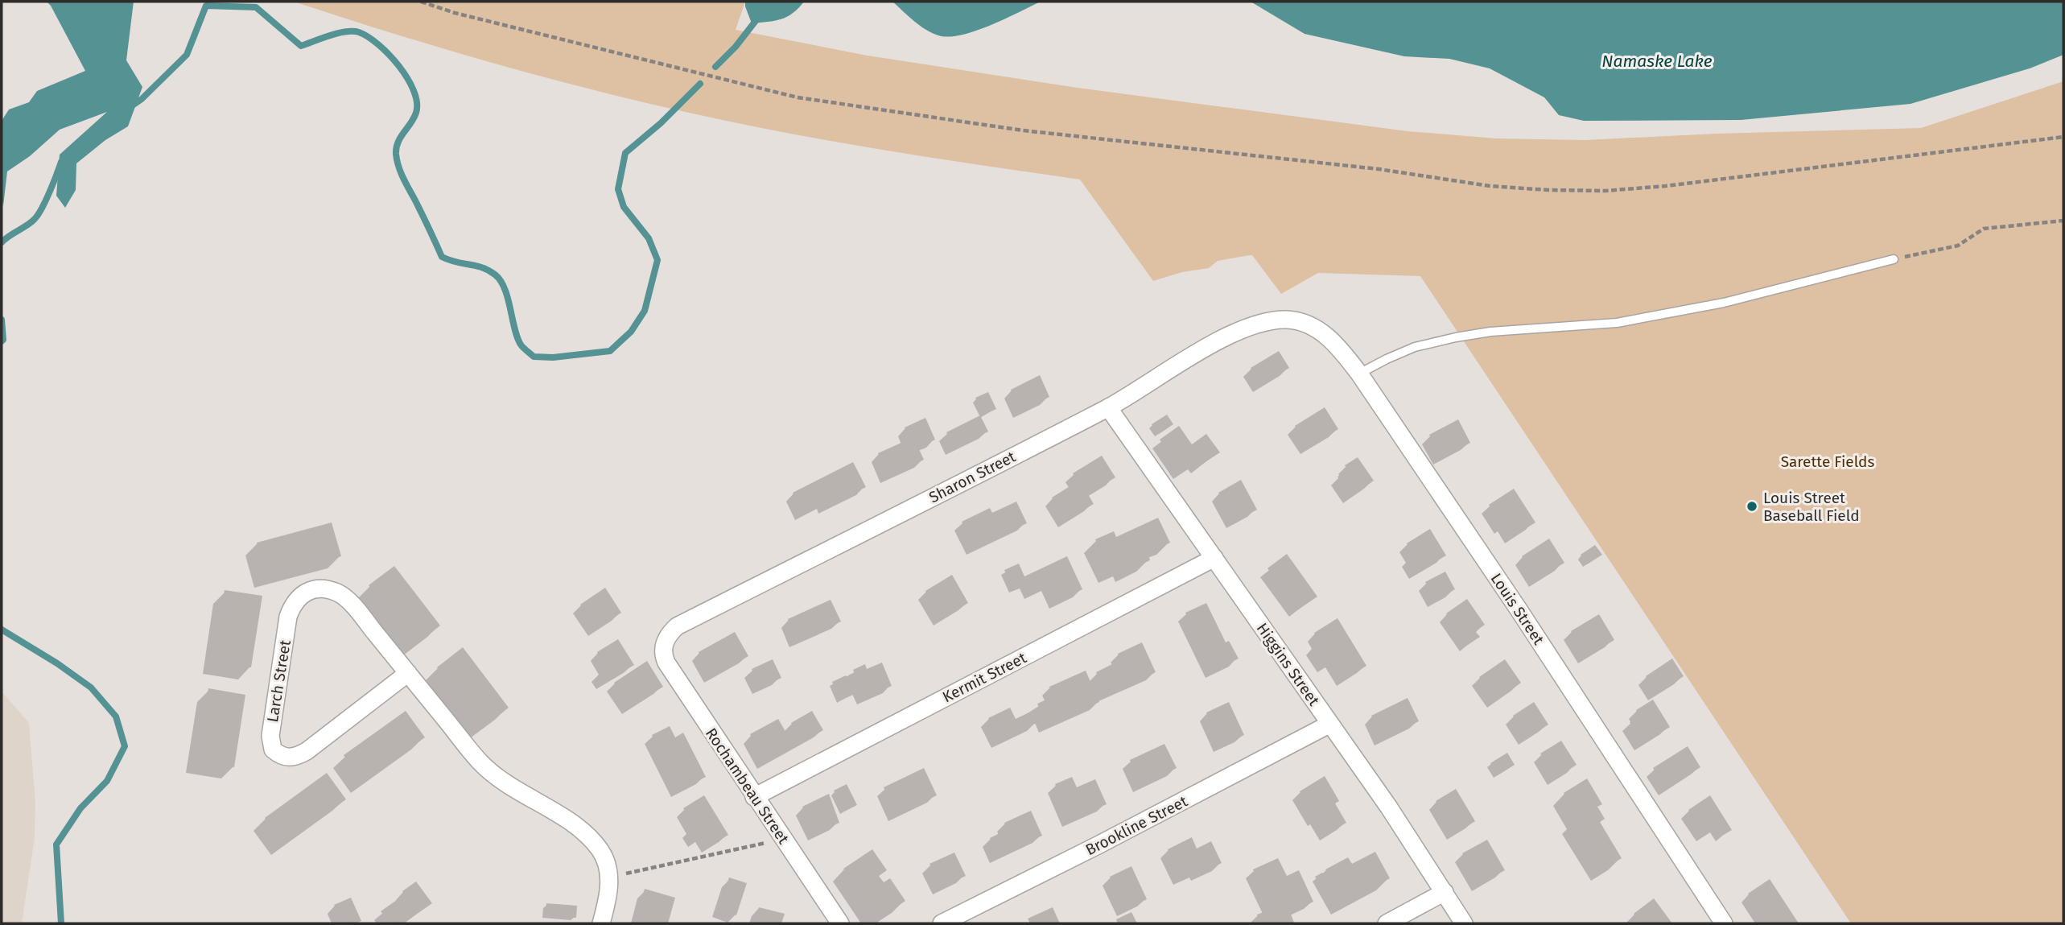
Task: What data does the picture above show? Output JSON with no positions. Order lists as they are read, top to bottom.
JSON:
{
  "streets": {
    "street": [
      "Sharon Street",
      "Louis Street",
      "Higgins Street",
      "Kermit Street",
      "Larch Street",
      "Rochambeau Street",
      "Brookline Street"
    ]
  },
  "crossings": [
    ["Sharon Street", "Louis Street"],
    ["Sharon Street", "Higgins Street"],
    ["Sharon Street", "Rochambeau Street"],
    ["Higgins Street", "Kermit Street"],
    ["Higgins Street", "Brookline Street"],
    ["Kermit Street", "Rochambeau Street"]
  ],
  "water": ["Namaske Lake"],
  "parks": ["Sarette Fields"],
  "places": ["Louis Street Baseball Field"]
}
